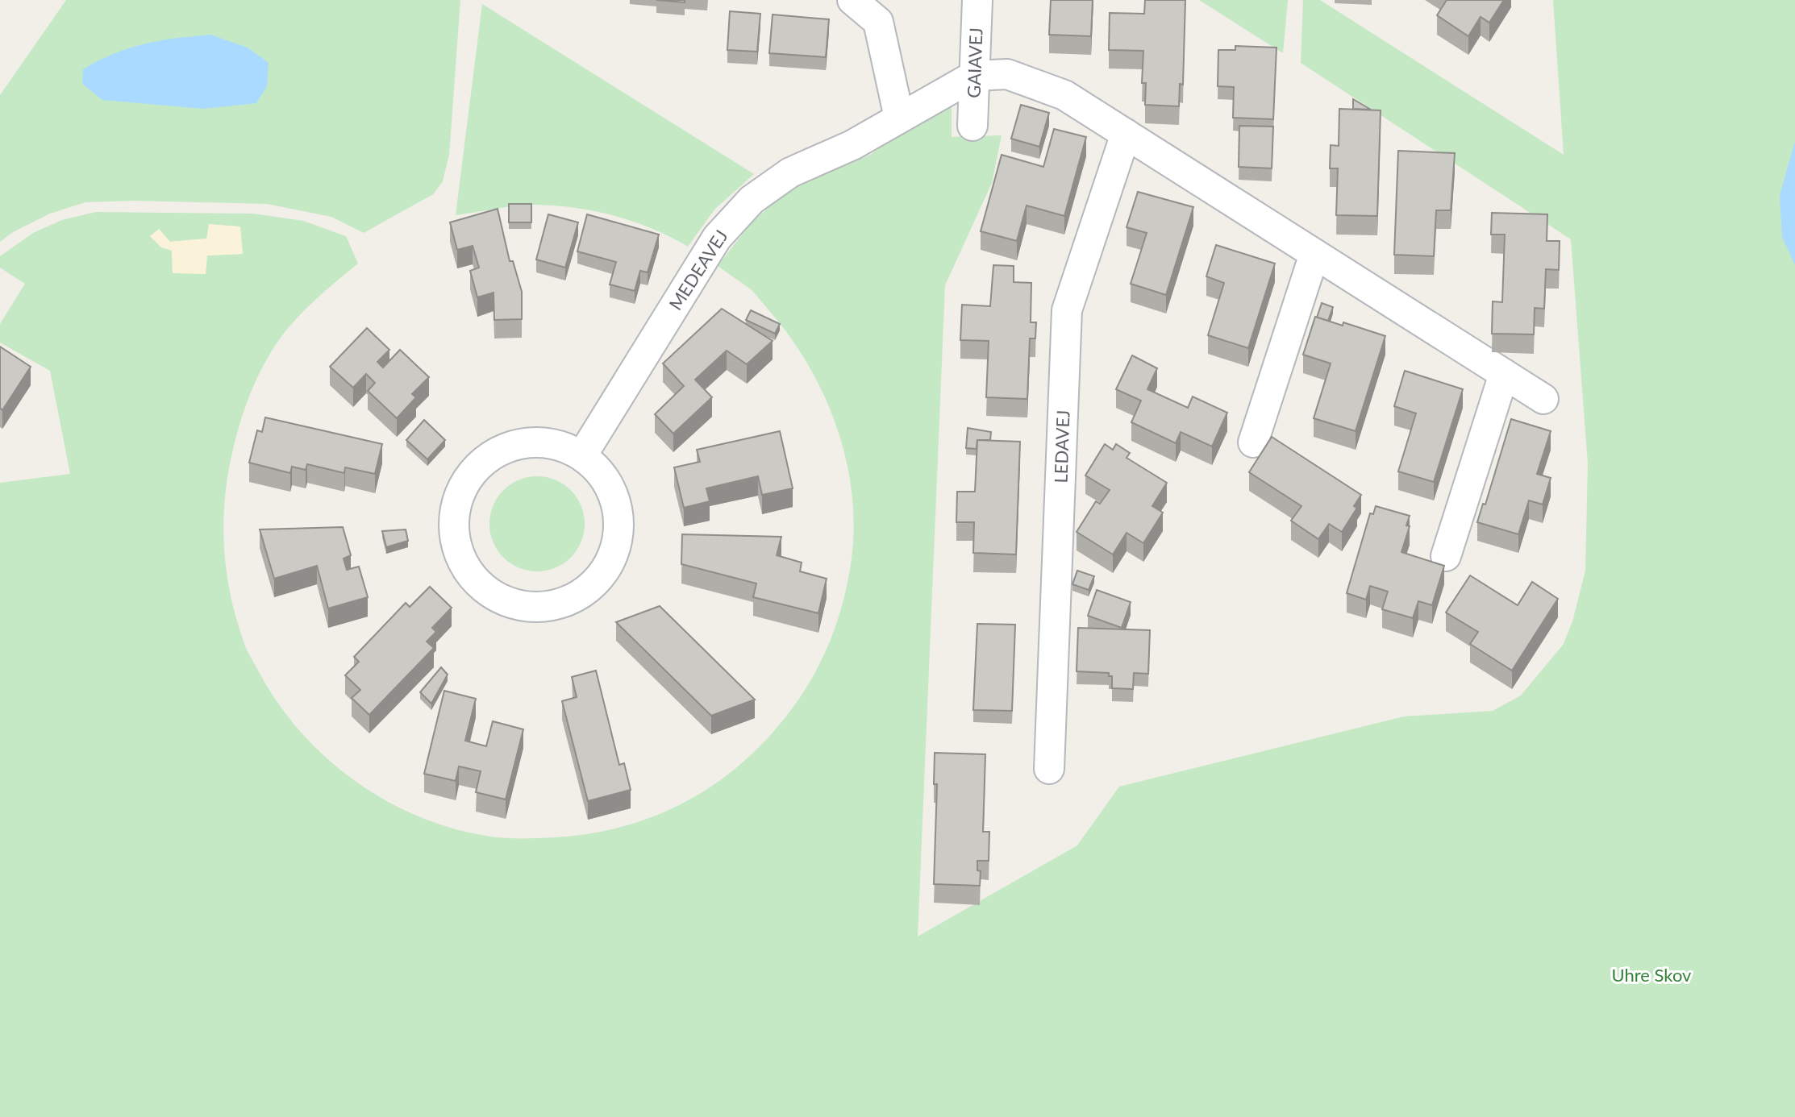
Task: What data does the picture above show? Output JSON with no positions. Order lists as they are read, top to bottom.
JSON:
{
  "streets": {
    "street": ["GAIAVEJ", "MEDEAVEJ", "LEDAVEJ"]
  },
  "crossings": [
    ["GAIAVEJ", "MEDEAVEJ"]
  ],
  "parks": ["Uhre Skov"]
}
